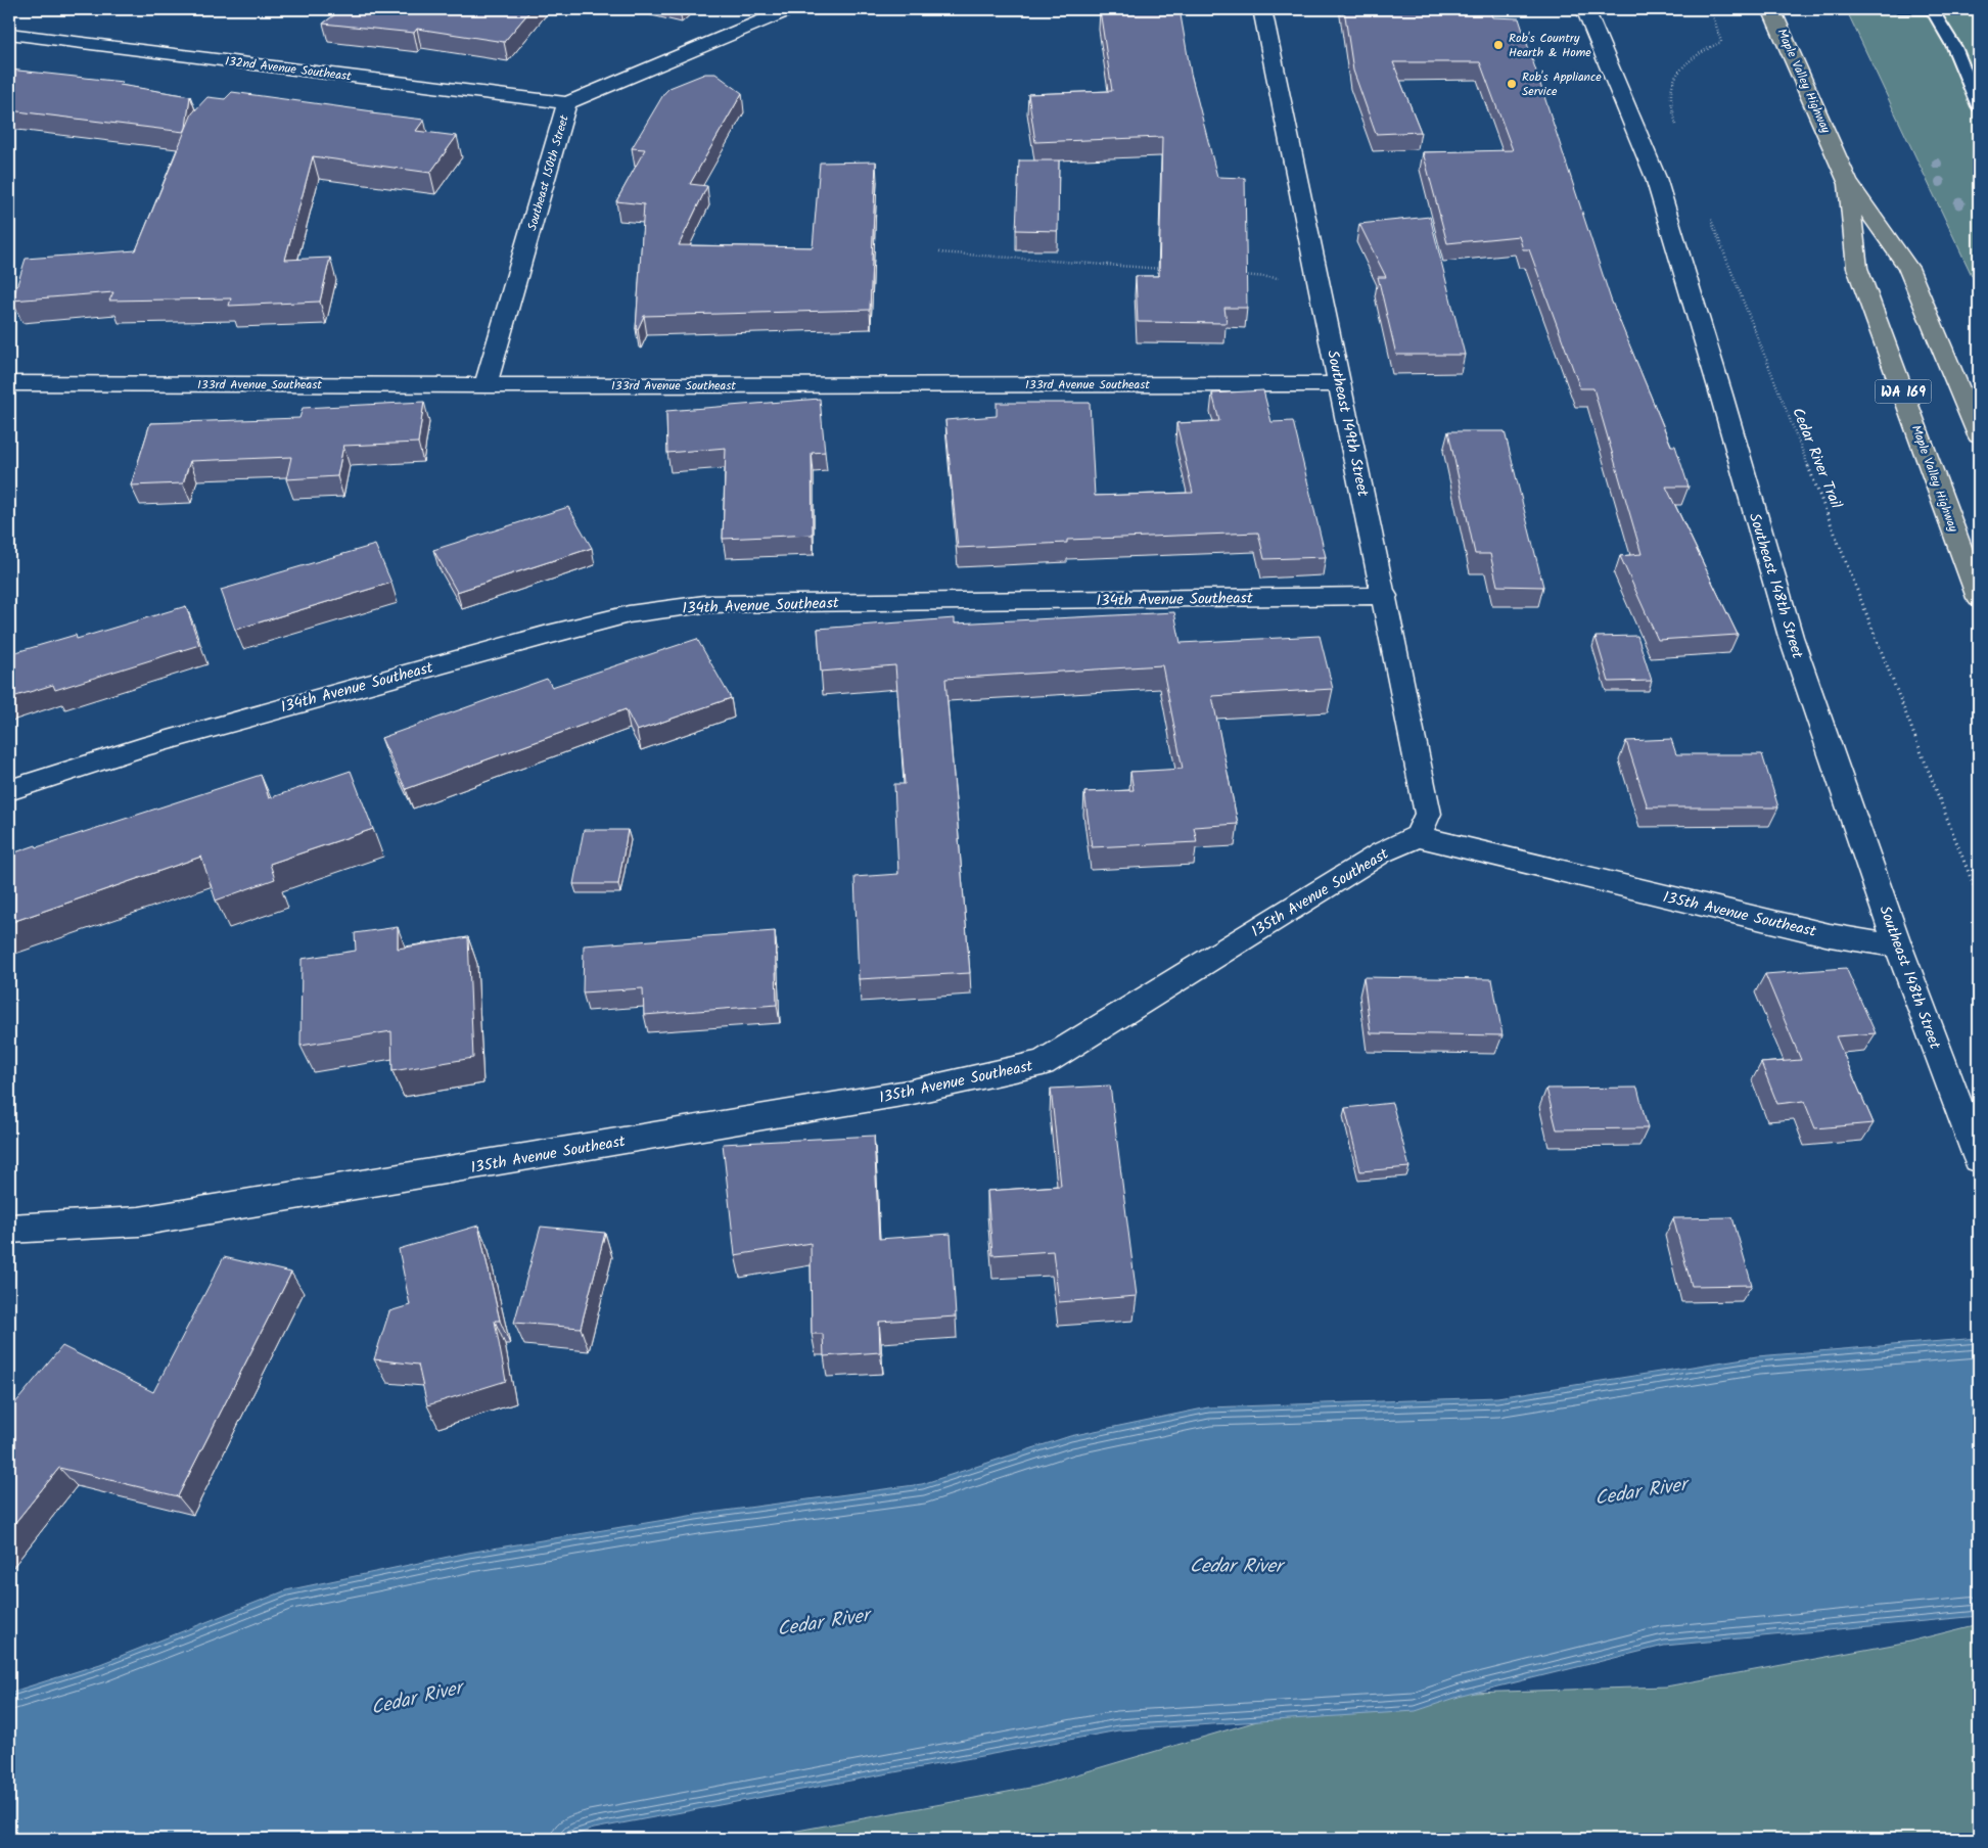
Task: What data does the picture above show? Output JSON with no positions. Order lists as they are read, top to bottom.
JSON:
{
  "streets": {
    "main road": ["Maple Valley Highway", "WA 169"],
    "street": [
      "132nd Avenue Southeast",
      "Southeast 150th Street",
      "133rd Avenue Southeast",
      "Southeast 149th Street",
      "Southeast 148th Street",
      "134th Avenue Southeast",
      "135th Avenue Southeast"
    ],
    "path": ["Cedar River Trail"]
  },
  "crossings": [
    ["132nd Avenue Southeast", "Southeast 150th Street"],
    ["Southeast 150th Street", "133rd Avenue Southeast"],
    ["133rd Avenue Southeast", "Southeast 149th Street"],
    ["Southeast 149th Street", "134th Avenue Southeast"],
    ["Southeast 149th Street", "135th Avenue Southeast"],
    ["Southeast 148th Street", "135th Avenue Southeast"]
  ],
  "water": ["Cedar River"],
  "places": ["Rob's Country Hearth & Home", "Rob's Appliance Service"]
}
